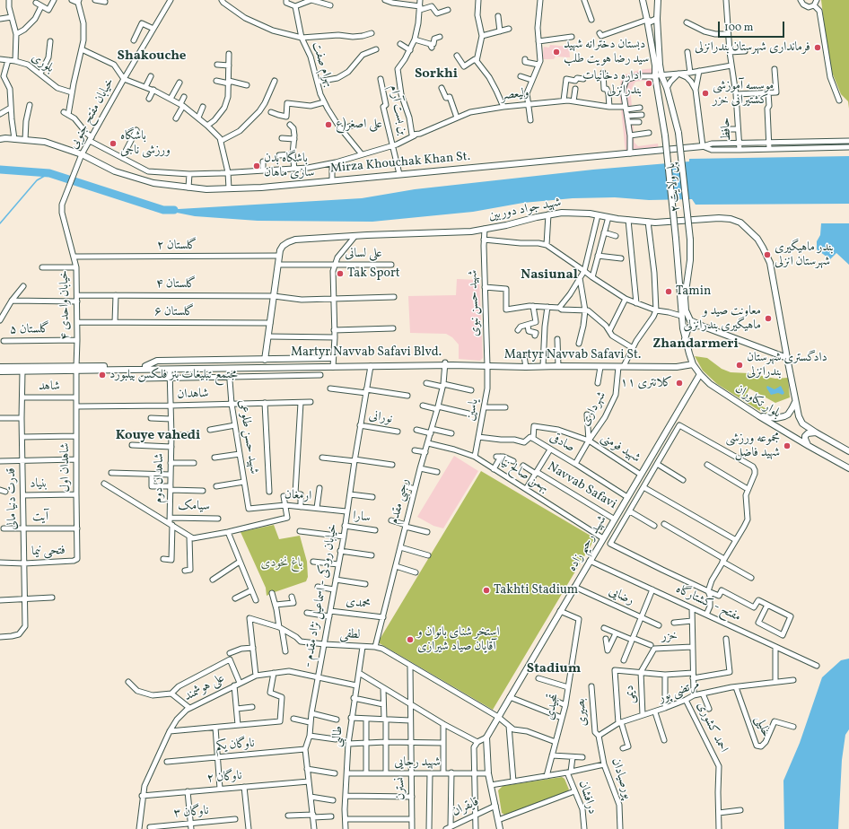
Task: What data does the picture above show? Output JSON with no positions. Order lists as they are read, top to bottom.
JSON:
{
  "streets": {
    "main road": [
      "Mirza Khouchak Khan St.",
      "پل ولایت ۲",
      "شهید جواد دوربین",
      "Martyr Navvab Safavi Blvd.",
      "Martyr Navvab Safavi St.",
      "بلوار تکاوران",
      "شهید رحیم زاده"
    ],
    "street": [
      "بلوری",
      "بهرام صفت",
      "ولیعصر",
      "بن بست آرام",
      "خیابان مفتح جنوبی",
      "حافظ",
      "گلستان ۲",
      "علی لسانی",
      "گلستان ۴",
      "شهید حسن نبوی",
      "خیابان واحدی ۴",
      "گلستان ۶",
      "گلستان ۵",
      "شاهد",
      "شاهدان",
      "شهرداری",
      "یاسین",
      "نورانی",
      "شهید حسن طلوعی",
      "صادقی",
      "شهید فومنی",
      "شاهدان اول",
      "بهمن صالح نیا",
      "شاهدان دوم",
      "بنیاد",
      "Navvab Safavi",
      "ارمغان",
      "قدرت دنیا مالی",
      "رجبی مقدم",
      "سیامک",
      "آیت",
      "سارا",
      "فتحی نیما",
      "- خیابان رودکی - اسماعیل نژاد مقدم",
      "رضایی",
      "محمدی",
      "مفتح - کشتارگاه",
      "لطفی",
      "خزر",
      "علی هوشمند",
      "مرتضی پور",
      "دیمی",
      "تمجیدی",
      "بصیری",
      "خلیلی",
      "احمد کشوری",
      "طالبی",
      "ناوگان یکم",
      "شهید رجایی",
      "ناوگان ۲",
      "پورصیادان",
      "نسترن",
      "درافشان",
      "قایقران",
      "ناوگان ۳"
    ]
  },
  "crossings": [
    ["بن بست آرام", "Mirza Khouchak Khan St."],
    ["خیابان مفتح جنوبی", "Mirza Khouchak Khan St."],
    ["خیابان مفتح جنوبی", "خیابان واحدی ۴"],
    ["پل ولایت ۲", "شهید جواد دوربین"],
    ["پل ولایت ۲", "بلوار تکاوران"],
    ["شهید جواد دوربین", "گلستان ۲"],
    ["شهید جواد دوربین", "علی لسانی"],
    ["شهید جواد دوربین", "گلستان ۴"],
    ["شهید جواد دوربین", "شهید حسن نبوی"],
    ["شهید جواد دوربین", "گلستان ۶"],
    ["شهید جواد دوربین", "بلوار تکاوران"],
    ["گلستان ۲", "خیابان واحدی ۴"],
    ["گلستان ۴", "خیابان واحدی ۴"],
    ["شهید حسن نبوی", "Martyr Navvab Safavi St."],
    ["شهید حسن نبوی", "یاسین"],
    ["خیابان واحدی ۴", "گلستان ۶"],
    ["خیابان واحدی ۴", "گلستان ۵"],
    ["خیابان واحدی ۴", "Martyr Navvab Safavi Blvd."],
    ["خیابان واحدی ۴", "شاهدان اول"],
    ["Martyr Navvab Safavi Blvd.", "Martyr Navvab Safavi St."],
    ["Martyr Navvab Safavi Blvd.", "شهید حسن طلوعی"],
    ["Martyr Navvab Safavi Blvd.", "شاهدان اول"],
    ["Martyr Navvab Safavi Blvd.", "شاهدان دوم"],
    ["Martyr Navvab Safavi Blvd.", "قدرت دنیا مالی"],
    ["Martyr Navvab Safavi Blvd.", "رجبی مقدم"],
    ["Martyr Navvab Safavi Blvd.", "- خیابان رودکی - اسماعیل نژاد مقدم"],
    ["Martyr Navvab Safavi St.", "بلوار تکاوران"],
    ["Martyr Navvab Safavi St.", "شهرداری"],
    ["Martyr Navvab Safavi St.", "یاسین"],
    ["شاهد", "شاهدان اول"],
    ["شاهد", "قدرت دنیا مالی"],
    ["شاهدان", "شهید حسن طلوعی"],
    ["شاهدان", "شاهدان اول"],
    ["شاهدان", "شاهدان دوم"],
    ["بلوار تکاوران", "شهید رحیم زاده"],
    ["شهرداری", "صادقی"],
    ["شهرداری", "شهید فومنی"],
    ["یاسین", "صادقی"],
    ["یاسین", "بهمن صالح نیا"],
    ["نورانی", "- خیابان رودکی - اسماعیل نژاد مقدم"],
    ["شهید حسن طلوعی", "ارمغان"],
    ["صادقی", "شهید فومنی"],
    ["صادقی", "شهید رحیم زاده"],
    ["شهید فومنی", "شهید رحیم زاده"],
    ["شاهدان اول", "بنیاد"],
    ["شاهدان اول", "آیت"],
    ["شاهدان اول", "فتحی نیما"],
    ["بهمن صالح نیا", "رجبی مقدم"],
    ["بهمن صالح نیا", "شهید رحیم زاده"],
    ["شاهدان دوم", "سیامک"],
    ["بنیاد", "قدرت دنیا مالی"],
    ["Navvab Safavi", "شهید رحیم زاده"],
    ["ارمغان", "- خیابان رودکی - اسماعیل نژاد مقدم"],
    ["قدرت دنیا مالی", "آیت"],
    ["قدرت دنیا مالی", "فتحی نیما"],
    ["رجبی مقدم", "محمدی"],
    ["رجبی مقدم", "لطفی"],
    ["سارا", "- خیابان رودکی - اسماعیل نژاد مقدم"],
    ["شهید رحیم زاده", "رضایی"],
    ["شهید رحیم زاده", "مفتح - کشتارگاه"],
    ["شهید رحیم زاده", "تمجیدی"],
    ["- خیابان رودکی - اسماعیل نژاد مقدم", "محمدی"],
    ["- خیابان رودکی - اسماعیل نژاد مقدم", "لطفی"],
    ["- خیابان رودکی - اسماعیل نژاد مقدم", "علی هوشمند"],
    ["- خیابان رودکی - اسماعیل نژاد مقدم", "ناوگان یکم"],
    ["- خیابان رودکی - اسماعیل نژاد مقدم", "ناوگان ۲"],
    ["لطفی", "طالبی"],
    ["خزر", "دیمی"],
    ["علی هوشمند", "طالبی"],
    ["علی هوشمند", "ناوگان ۲"],
    ["مرتضی پور", "دیمی"],
    ["مرتضی پور", "بصیری"],
    ["مرتضی پور", "خلیلی"],
    ["مرتضی پور", "احمد کشوری"],
    ["مرتضی پور", "پورصیادان"],
    ["بصیری", "پورصیادان"],
    ["طالبی", "شهید رجایی"],
    ["شهید رجایی", "نسترن"]
  ],
  "districts": [
    "Shakouche",
    "Sorkhi",
    "Nasiunal",
    "Zhandarmeri",
    "Kouye vahedi",
    "Stadium"
  ],
  "parks": ["باغ نخودی"],
  "places": [
    "فرمانداری شهرستان بندرانزلی",
    "دبستان دخترانه شهید سید رضا هویت طلب",
    "اداره دخانیات بندرانزلی",
    "موسسه آموزشی کشتیرانی خزر",
    "علی اصغر(ع",
    "باشگاه ورزشی ناجی",
    "باشگاه بدن سازی ماهان",
    "بندر ماهیگیری شهرستان انزلی",
    "Tak Sport",
    "Tamin",
    "معاونت صید و ماهیگیری بندرانزلی",
    "دادگستری شهرستان بندرانزلی",
    "مجتمع تبلیغات بنر فلکس بیلبورد",
    "کلانتری ۱۱",
    "مجموعه ورزشی شهید فاضل",
    "Takhti Stadium",
    "استخر شنای بانوان و آقایان صیاد شیرازی"
  ],
  "scale_bar": "100 m"
}
